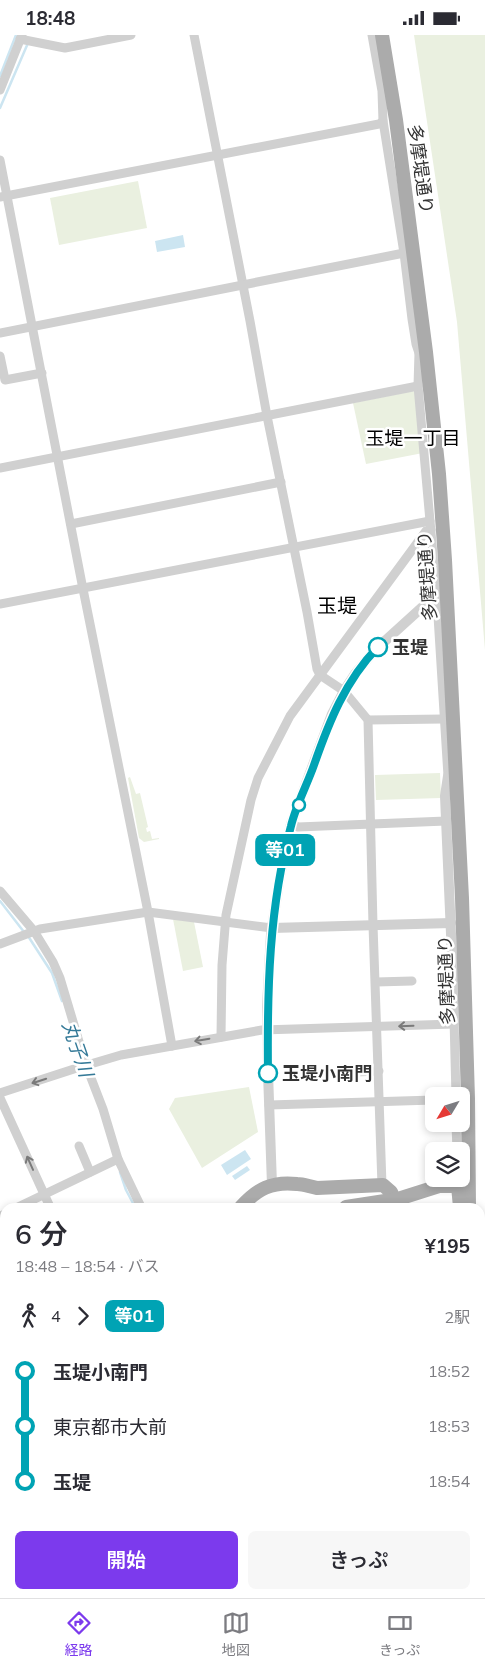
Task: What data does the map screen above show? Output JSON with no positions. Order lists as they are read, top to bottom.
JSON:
{
  "streets": {
    "main road": ["多摩堤通り"]
  },
  "districts": ["玉堤一丁目", "玉堤"],
  "water": ["丸子川"],
  "places": ["玉堤", "玉堤小南門"],
  "lines": ["bus line 等01"],
  "north": "bottom left",
  "page": {
    "status": "18:48",
    "on_map": "等01",
    "heading": ["6 分", "18:48 – 18:54 · バス", "¥195"],
    "legs": ["4", "等01", "2駅"],
    "list": [
      {
        "name": "玉堤小南門",
        "value": "18:52"
      },
      {
        "name": "東京都市大前",
        "value": "18:53"
      },
      {
        "name": "玉堤",
        "value": "18:54"
      }
    ],
    "buttons": ["開始", "きっぷ"],
    "tabs": ["経路", "地図", "きっぷ"]
  }
}
